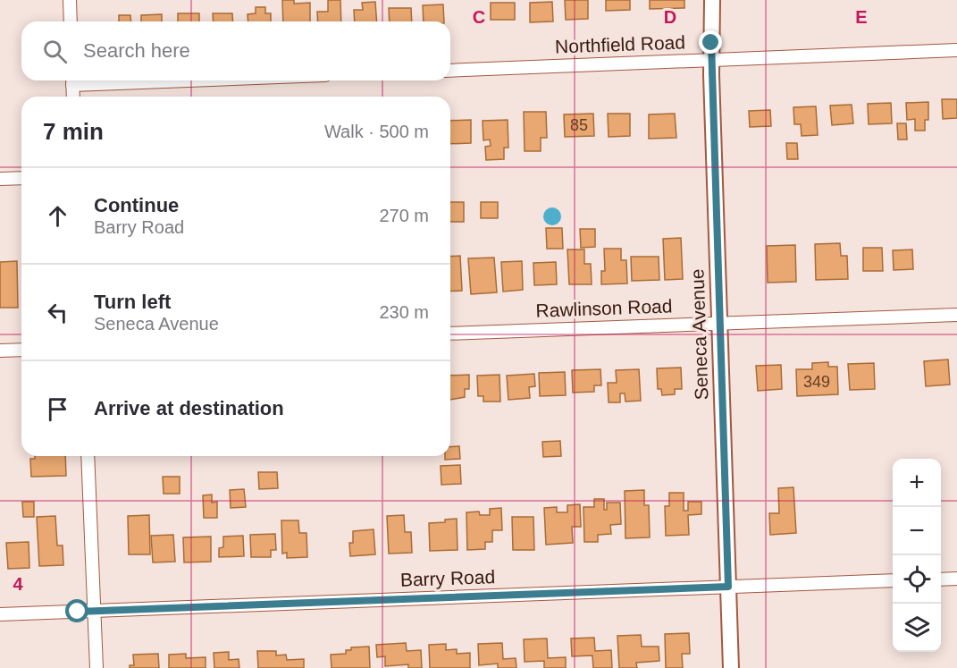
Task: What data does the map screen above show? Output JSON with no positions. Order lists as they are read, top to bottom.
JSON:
{
  "streets": {
    "street": [
      "Northfield Road",
      "Rawlinson Road",
      "Seneca Avenue",
      "Barry Road"
    ]
  },
  "crossings": [
    ["Northfield Road", "Seneca Avenue"],
    ["Rawlinson Road", "Seneca Avenue"],
    ["Seneca Avenue", "Barry Road"]
  ],
  "house_numbers": ["85", "349"],
  "page": {
    "search": "Search here",
    "heading": ["7 min", "Walk · 500 m"],
    "list": [
      ["Continue", "Barry Road", "270 m"],
      ["Turn left", "Seneca Avenue", "230 m"],
      "Arrive at destination"
    ],
    "map_buttons": ["+", "−"]
  },
  "grid": {
    "columns": ["C", "D", "E"],
    "rows": ["4"]
  }
}
